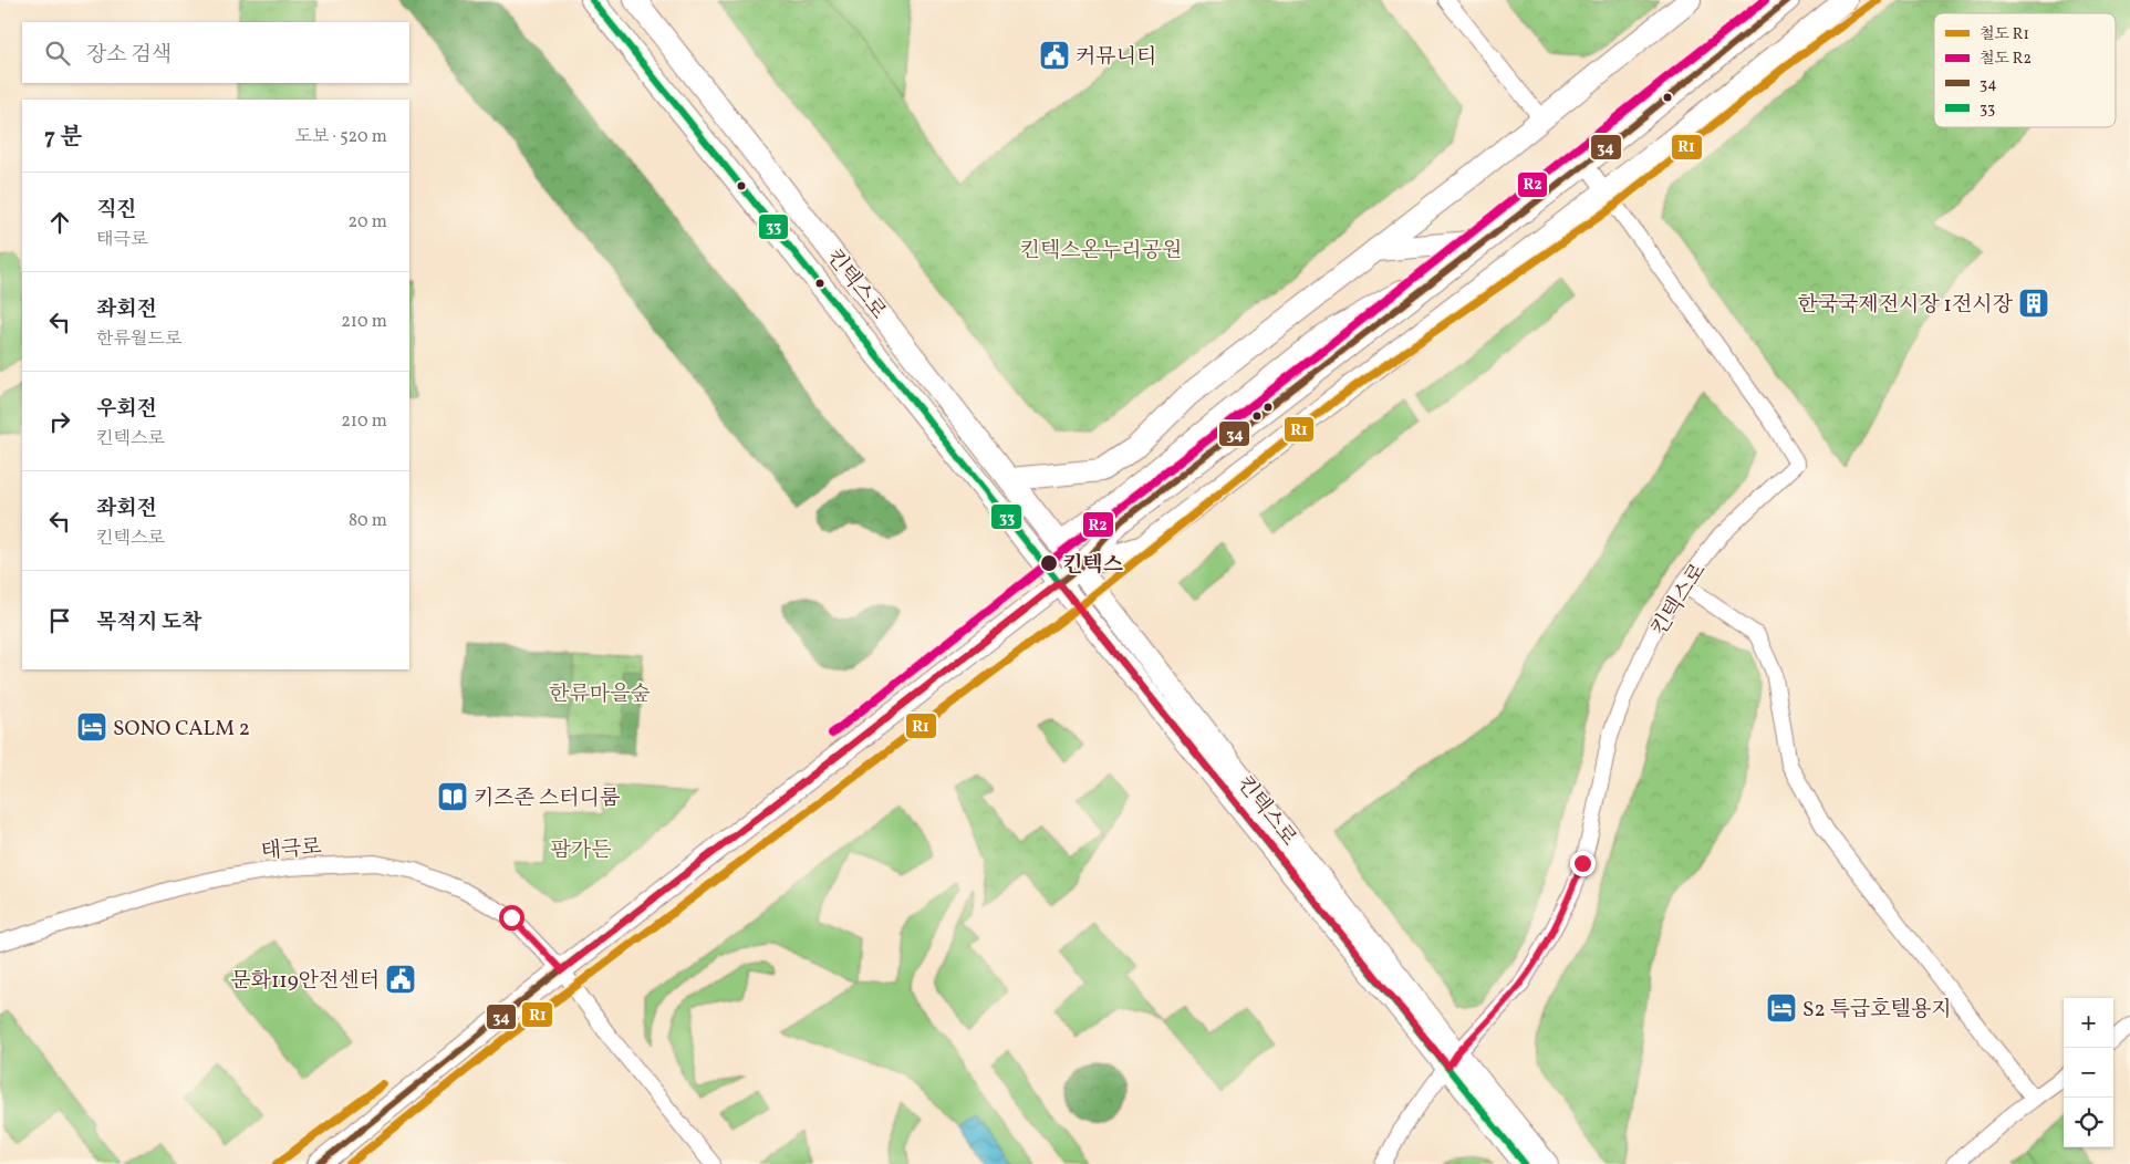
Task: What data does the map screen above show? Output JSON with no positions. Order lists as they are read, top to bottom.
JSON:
{
  "streets": {
    "main road": ["킨텍스로"],
    "street": ["태극로"]
  },
  "parks": ["킨텍스온누리공원", "한류마을숲", "팜가든"],
  "places": {
    "public building": ["커뮤니티", "문화119안전센터"],
    "building": ["한국국제전시장 1전시장"],
    "other": ["킨텍스"],
    "hotel": ["SONO CALM 2", "S2 특급호텔용지"],
    "library": ["키즈존 스터디룸"]
  },
  "lines": [
    "rail line R1",
    "rail line R2",
    "transit line 34",
    "transit line 33"
  ],
  "legend": [
    "철도 R1",
    "철도 R2",
    "34",
    "33"
  ],
  "page": {
    "search": "장소 검색",
    "heading": ["7 분", "도보 · 520 m"],
    "list": [
      ["직진", "태극로", "20 m"],
      ["좌회전", "한류월드로", "210 m"],
      ["우회전", "킨텍스로", "210 m"],
      ["좌회전", "킨텍스로", "80 m"],
      "목적지 도착"
    ],
    "map_buttons": ["+", "−"]
  }
}
